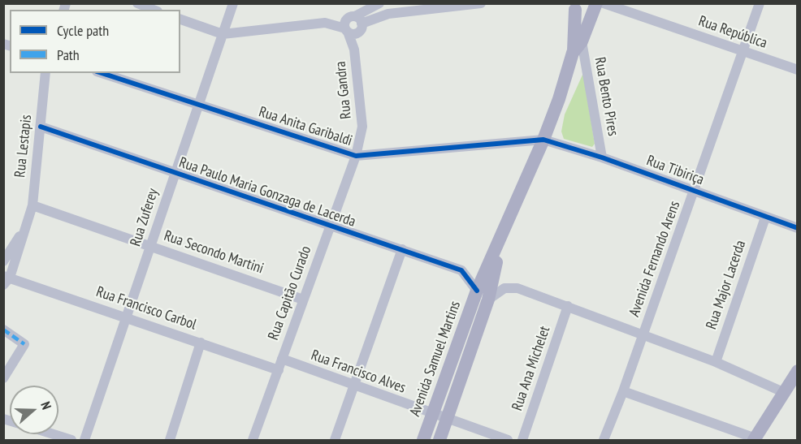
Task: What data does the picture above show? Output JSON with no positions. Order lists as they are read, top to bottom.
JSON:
{
  "streets": {
    "main road": ["Avenida Samuel Martins"],
    "street": [
      "Rua República",
      "Rua Gandra",
      "Rua Bento Pires",
      "Rua Anita Garibaldi",
      "Rua Lestapis",
      "Rua Tibiriça",
      "Rua Paulo Maria Gonzaga de Lacerda",
      "Rua Zuferey",
      "Rua Secondo Martini",
      "Avenida Fernando Arens",
      "Rua Major Lacerda",
      "Rua Capitão Curado",
      "Rua Francisco Carbol",
      "Rua Ana Michelet",
      "Rua Francisco Alves"
    ]
  },
  "crossings": [
    ["Rua República", "Avenida Fernando Arens"],
    ["Rua Gandra", "Rua Anita Garibaldi"],
    ["Rua Gandra", "Rua Capitão Curado"],
    ["Rua Bento Pires", "Rua Tibiriça"],
    ["Rua Bento Pires", "Avenida Samuel Martins"],
    ["Rua Anita Garibaldi", "Rua Tibiriça"],
    ["Rua Anita Garibaldi", "Rua Zuferey"],
    ["Rua Anita Garibaldi", "Rua Capitão Curado"],
    ["Rua Anita Garibaldi", "Avenida Samuel Martins"],
    ["Rua Lestapis", "Rua Paulo Maria Gonzaga de Lacerda"],
    ["Rua Lestapis", "Rua Secondo Martini"],
    ["Rua Lestapis", "Rua Francisco Carbol"],
    ["Rua Tibiriça", "Avenida Fernando Arens"],
    ["Rua Tibiriça", "Rua Major Lacerda"],
    ["Rua Tibiriça", "Avenida Samuel Martins"],
    ["Rua Paulo Maria Gonzaga de Lacerda", "Rua Zuferey"],
    ["Rua Paulo Maria Gonzaga de Lacerda", "Rua Capitão Curado"],
    ["Rua Paulo Maria Gonzaga de Lacerda", "Avenida Samuel Martins"],
    ["Rua Zuferey", "Rua Secondo Martini"],
    ["Rua Zuferey", "Rua Francisco Carbol"],
    ["Rua Secondo Martini", "Rua Capitão Curado"],
    ["Rua Capitão Curado", "Rua Francisco Carbol"],
    ["Rua Capitão Curado", "Rua Francisco Alves"],
    ["Avenida Samuel Martins", "Rua Francisco Alves"]
  ],
  "legend": ["Cycle path", "Path"],
  "north": "right"
}
